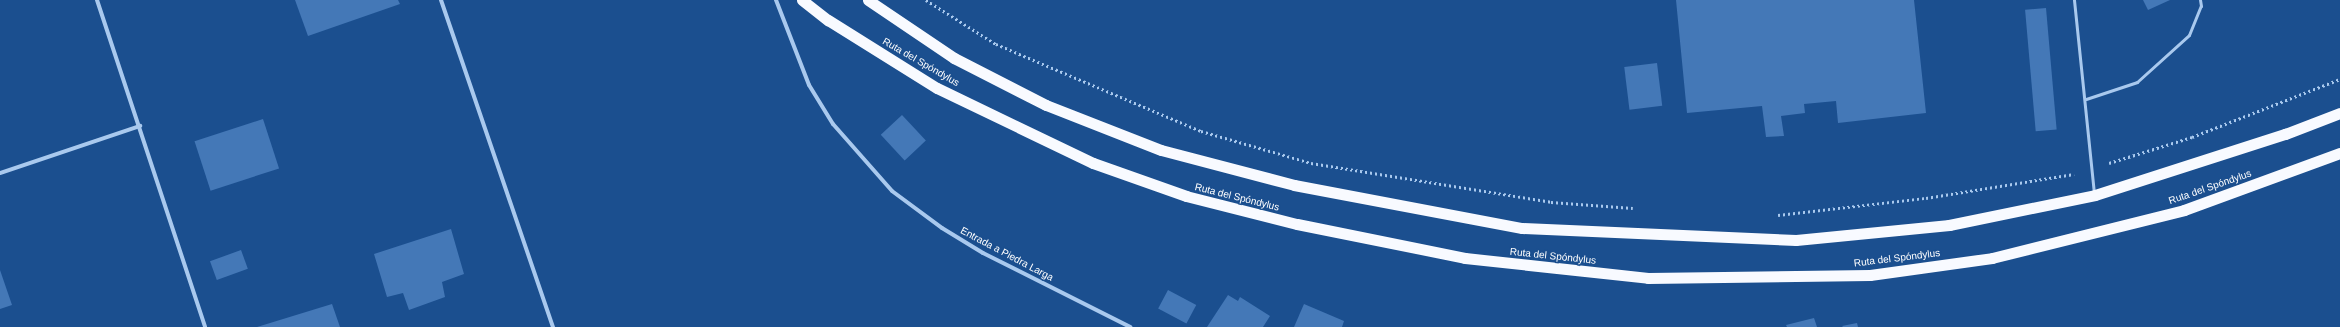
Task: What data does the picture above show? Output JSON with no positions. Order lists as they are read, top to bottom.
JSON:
{
  "streets": {
    "highway": ["Ruta del Spóndylus"],
    "street": ["Entrada a Piedra Larga"]
  }
}
